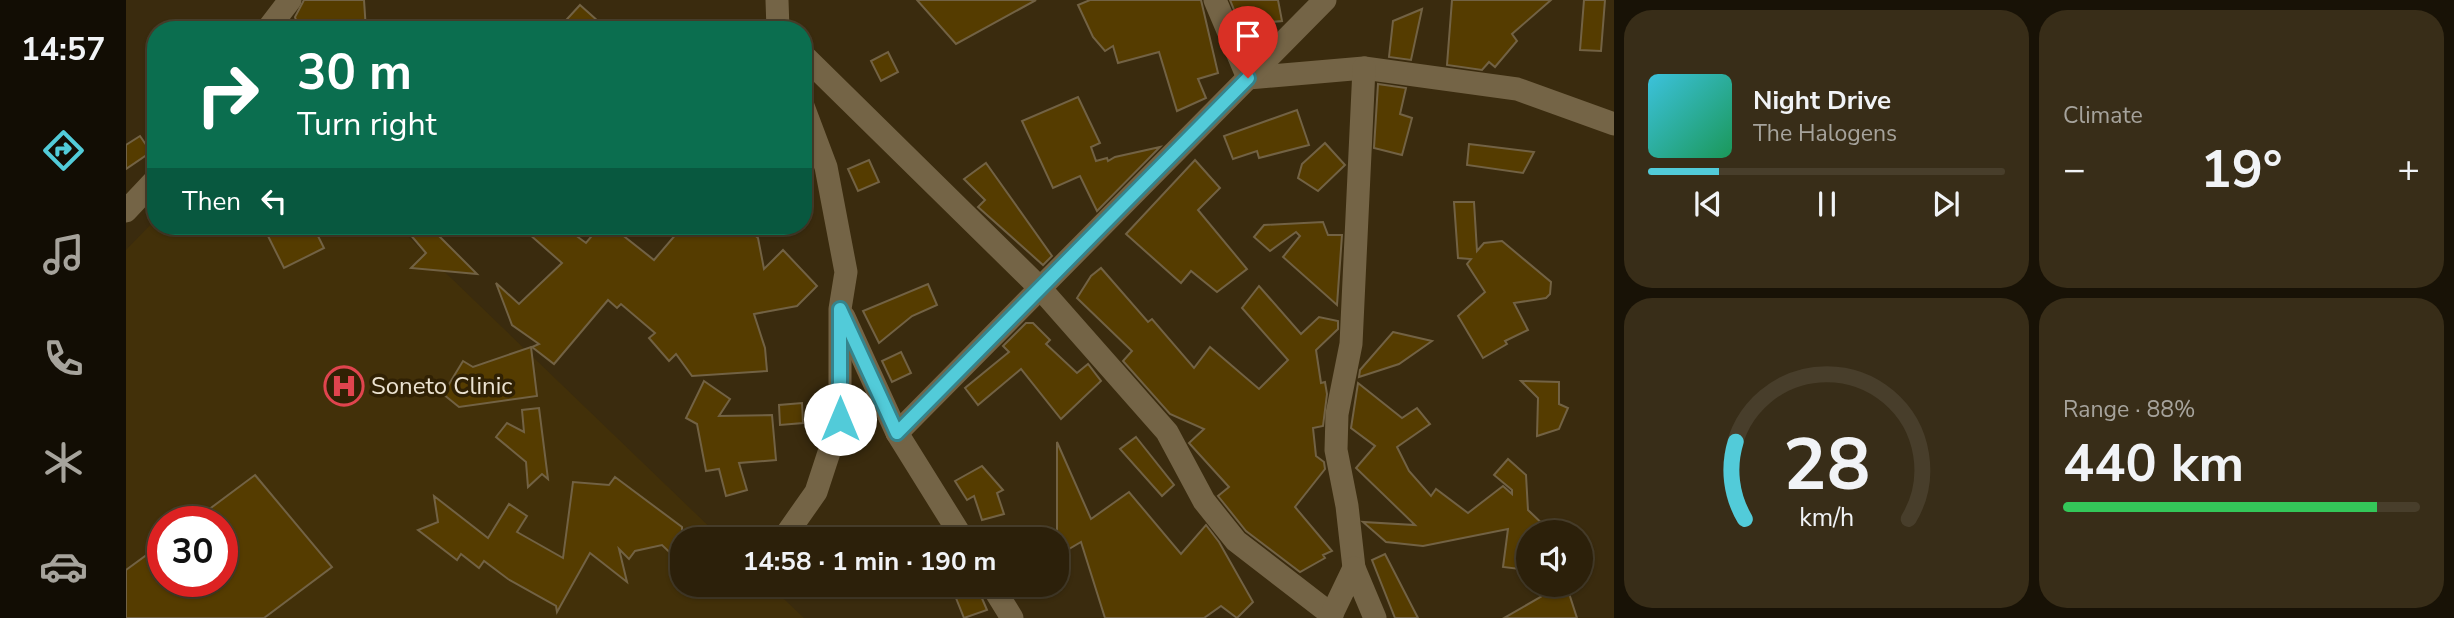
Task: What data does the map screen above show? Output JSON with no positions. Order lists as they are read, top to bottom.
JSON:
{
  "places": {
    "hospital": ["Soneto Clinic"]
  },
  "page": {
    "tabs": "14:57",
    "tile": [
      "Climate",
      ["Range · 88%", "440 km"]
    ],
    "turn": ["30 m", "Turn right"],
    "song": ["Night Drive", "The Halogens"],
    "heat": ["−", "19°", "+"],
    "then": "Then",
    "limit": "30",
    "trip": "14:58 · 1 min · 190 m",
    "gauge": ["28", "km/h"]
  }
}
